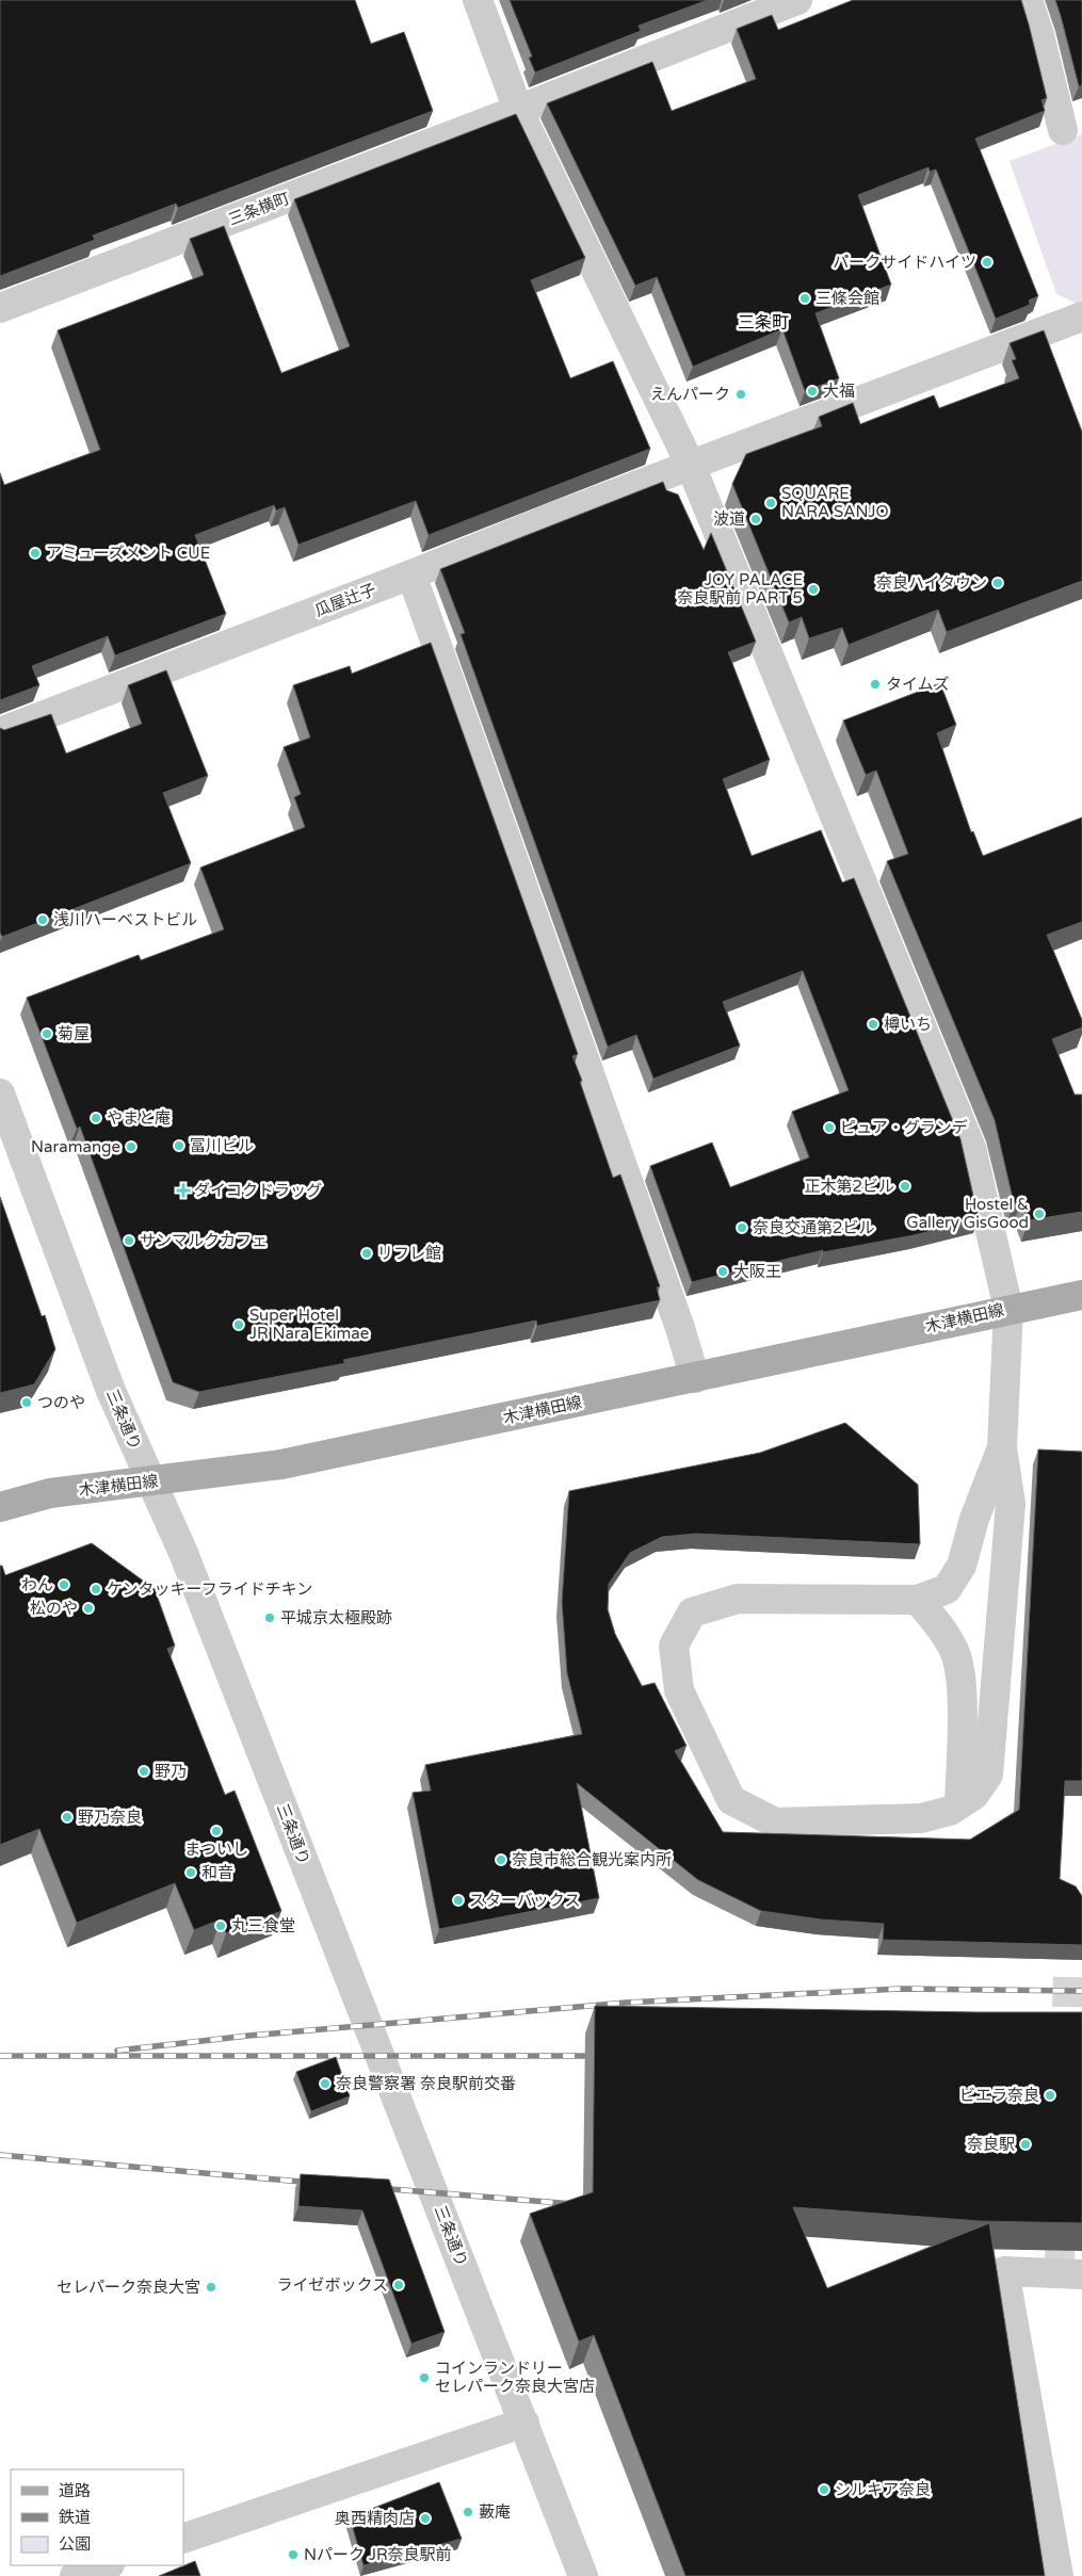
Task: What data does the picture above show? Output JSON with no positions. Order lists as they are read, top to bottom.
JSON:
{
  "streets": {
    "main road": ["木津横田線"],
    "street": ["三条横町", "瓜屋辻子", "三条通り"]
  },
  "crossings": [
    ["木津横田線", "三条通り"]
  ],
  "districts": ["三条町"],
  "places": {
    "other": [
      "パークサイドハイツ",
      "三條会館",
      "大福",
      "えんパーク",
      "SQUARE NARA SANJO",
      "波道",
      "アミューズメント CUE",
      "奈良ハイタウン",
      "JOY PALACE 奈良駅前 PART 5",
      "タイムズ",
      "浅川ハーベストビル",
      "樽いち",
      "菊屋",
      "やまと庵",
      "ピュア・グランデ",
      "冨川ビル",
      "Naramange",
      "正木第2ビル",
      "Hostel & Gallery GisGood",
      "奈良交通第2ビル",
      "サンマルクカフェ",
      "リフレ館",
      "大阪王",
      "Super Hotel JR Nara Ekimae",
      "つのや",
      "わん",
      "ケンタッキーフライドチキン",
      "松のや",
      "平城京太極殿跡",
      "野乃",
      "野乃奈良",
      "まついし",
      "奈良市総合観光案内所",
      "和音",
      "スターバックス",
      "丸三食堂",
      "奈良警察署 奈良駅前交番",
      "ビエラ奈良",
      "奈良駅",
      "ライゼボックス",
      "セレパーク奈良大宮",
      "コインランドリー セレパーク奈良大宮店",
      "シルキア奈良",
      "藪庵",
      "奥西精肉店",
      "Nパーク JR奈良駅前"
    ],
    "health": ["ダイコクドラッグ"]
  },
  "legend": ["道路", "鉄道", "公園"]
}
